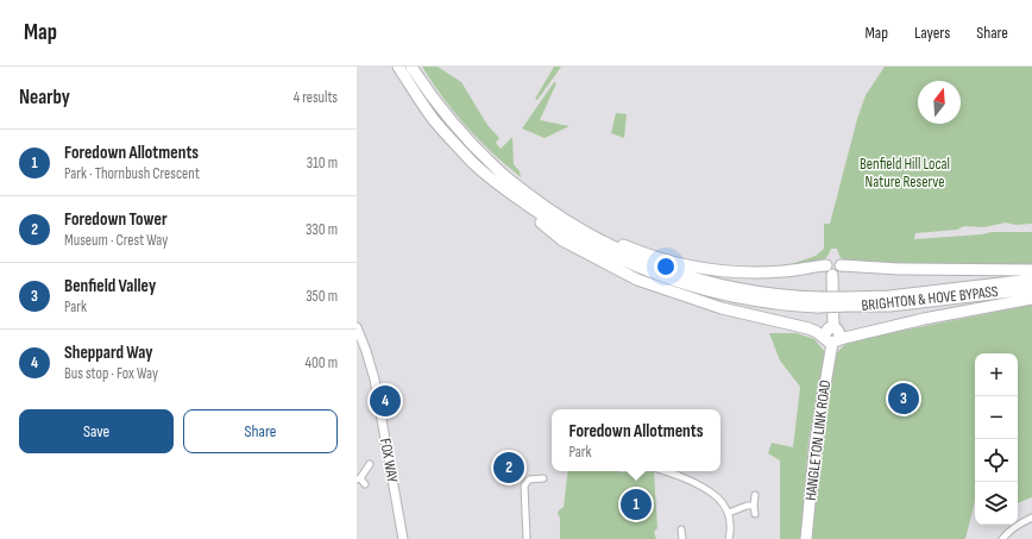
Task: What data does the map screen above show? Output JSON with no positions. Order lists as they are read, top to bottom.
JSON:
{
  "streets": {
    "highway": ["BRIGHTON & HOVE BYPASS", "HANGLETON LINK ROAD"],
    "street": ["FOX WAY"]
  },
  "parks": ["Benfield Hill Local Nature Reserve"],
  "north": "top",
  "page": {
    "header": "Map",
    "nav": ["Map", "Layers", "Share"],
    "heading": ["Nearby", "4 results"],
    "list": [
      {
        "mark": "1",
        "name": "Foredown Allotments",
        "note": "Park · Thornbush Crescent",
        "value": "310 m"
      },
      {
        "mark": "2",
        "name": "Foredown Tower",
        "note": "Museum · Crest Way",
        "value": "330 m"
      },
      {
        "mark": "3",
        "name": "Benfield Valley",
        "note": "Park",
        "value": "350 m"
      },
      {
        "mark": "4",
        "name": "Sheppard Way",
        "note": "Bus stop · Fox Way",
        "value": "400 m"
      }
    ],
    "map_buttons": ["+", "−"],
    "pins": [
      "3",
      "4",
      "2",
      "1"
    ],
    "buttons": ["Save", "Share"],
    "popup": ["Foredown Allotments", "Park"]
  }
}
